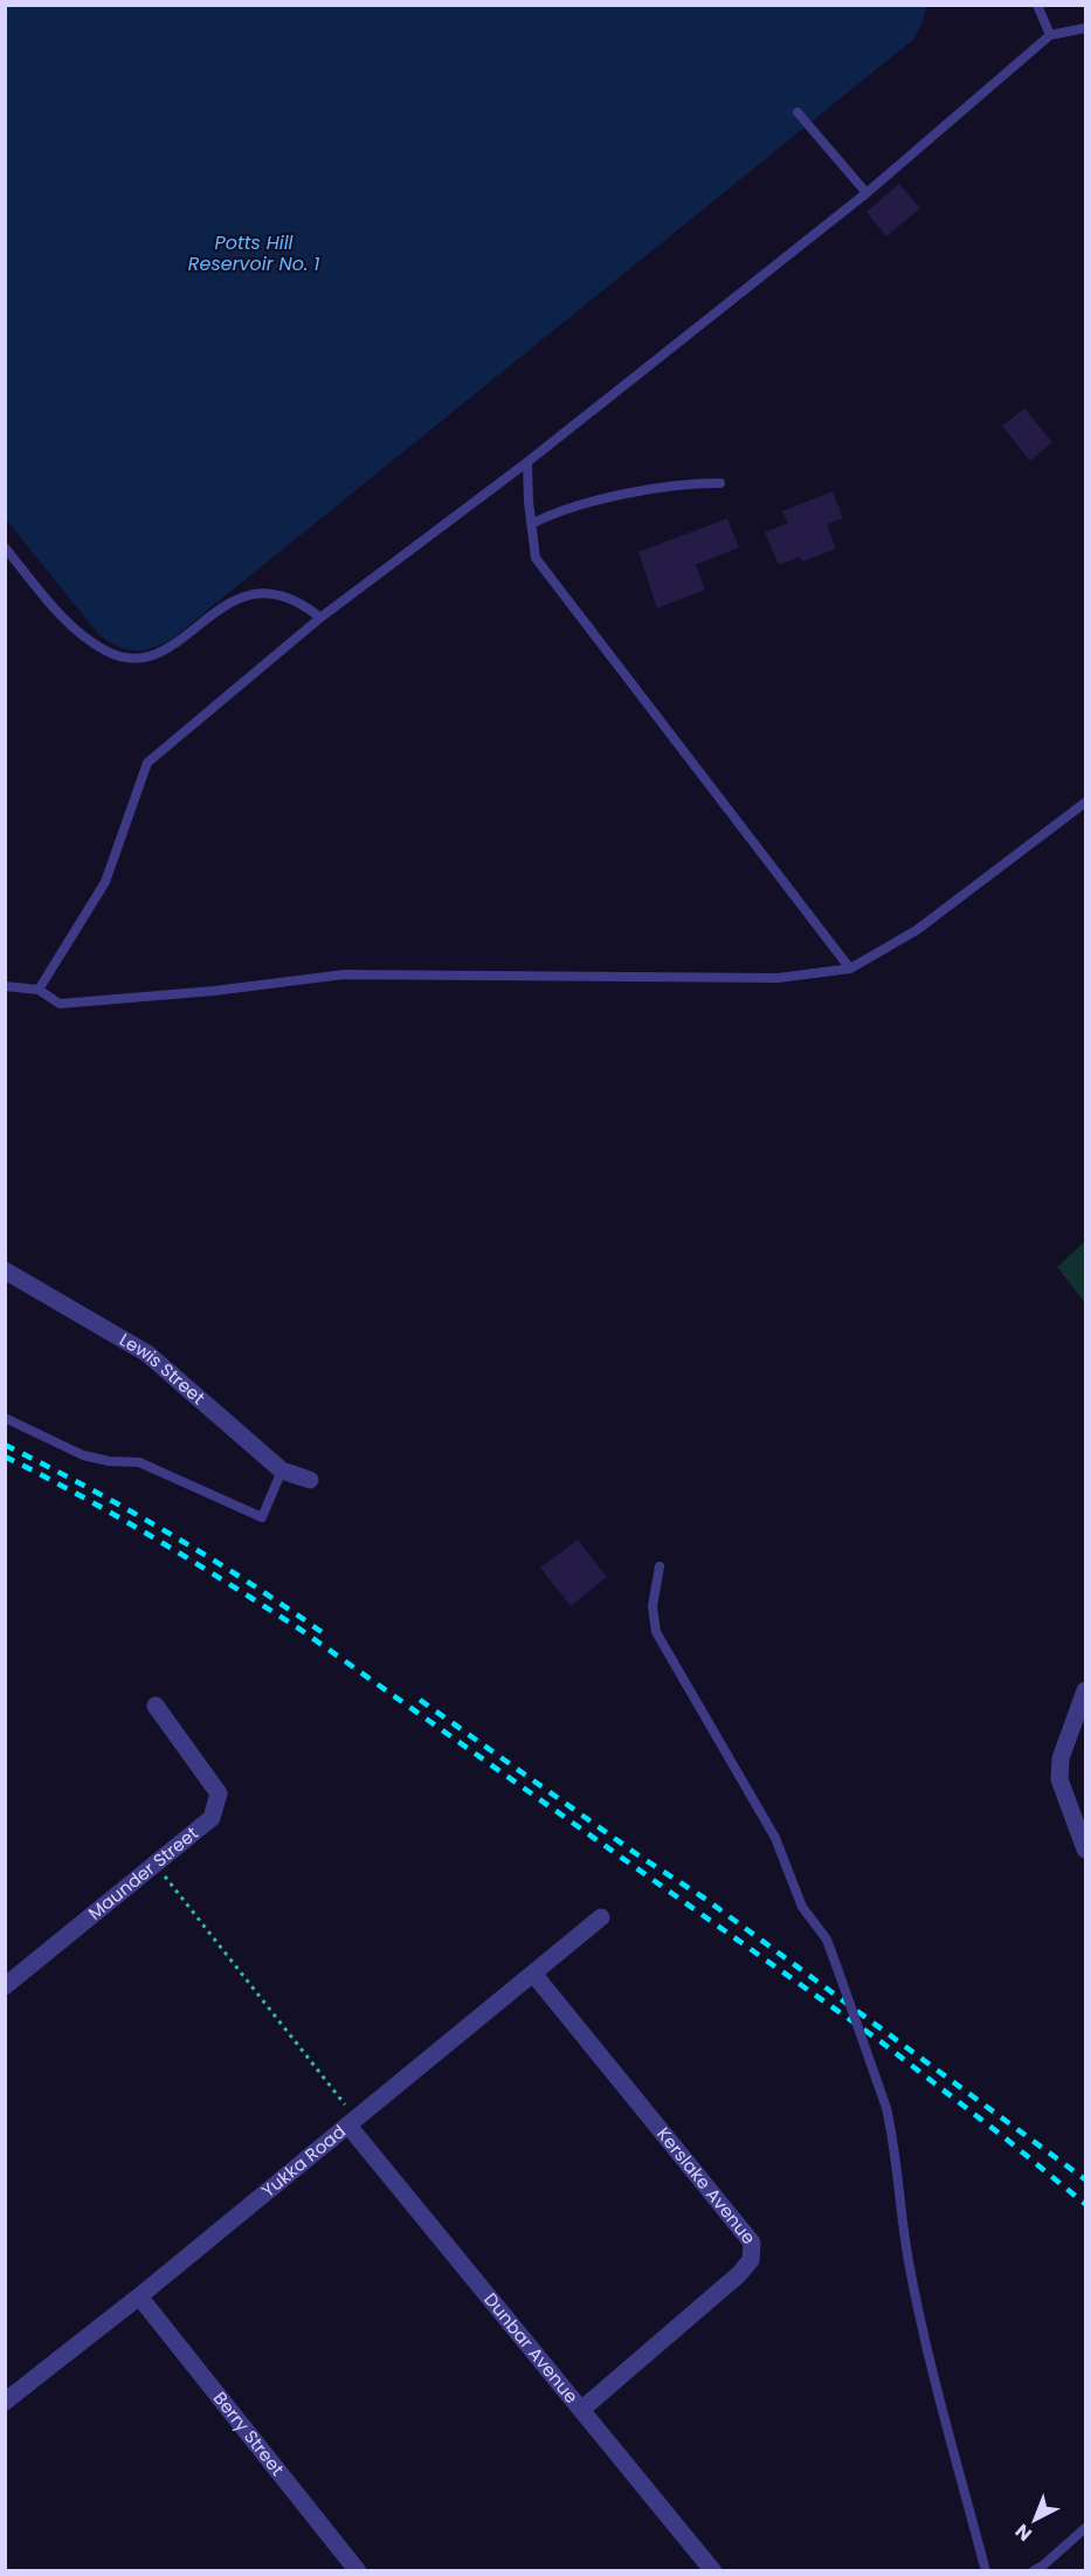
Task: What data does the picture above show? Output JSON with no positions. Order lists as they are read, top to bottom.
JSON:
{
  "streets": {
    "street": [
      "Lewis Street",
      "Maunder Street",
      "Yukka Road",
      "Kerslake Avenue",
      "Dunbar Avenue",
      "Berry Street"
    ]
  },
  "crossings": [
    ["Yukka Road", "Kerslake Avenue"],
    ["Yukka Road", "Dunbar Avenue"],
    ["Yukka Road", "Berry Street"],
    ["Kerslake Avenue", "Dunbar Avenue"]
  ],
  "water": ["Potts Hill Reservoir No. 1"],
  "north": "bottom left"
}
